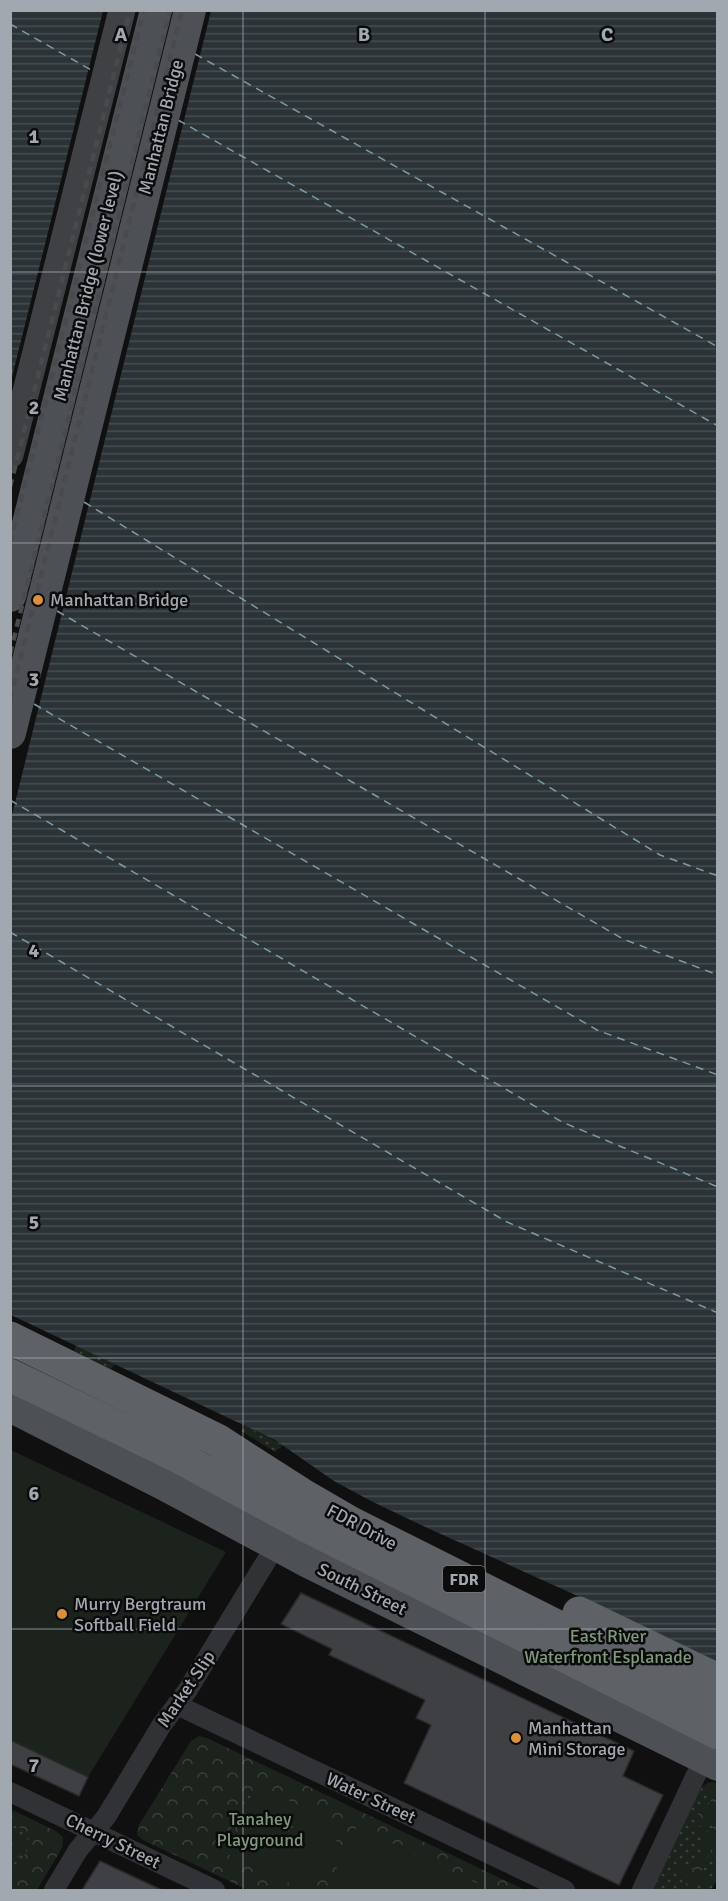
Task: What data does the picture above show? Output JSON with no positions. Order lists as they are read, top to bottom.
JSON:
{
  "streets": {
    "highway": ["FDR Drive", "FDR"],
    "main road": ["Manhattan Bridge", "Manhattan Bridge (lower level)", "South Street"],
    "street": ["Market Slip", "Water Street", "Cherry Street"]
  },
  "crossings": [
    ["FDR Drive", "South Street"],
    ["South Street", "Market Slip"],
    ["Market Slip", "Water Street"],
    ["Market Slip", "Cherry Street"]
  ],
  "parks": ["East River Waterfront Esplanade", "Tanahey Playground"],
  "places": ["Manhattan Bridge", "Murry Bergtraum Softball Field", "Manhattan Mini Storage"],
  "grid": {
    "columns": ["A", "B", "C"],
    "rows": [
      "1",
      "2",
      "3",
      "4",
      "5",
      "6",
      "7"
    ]
  }
}
